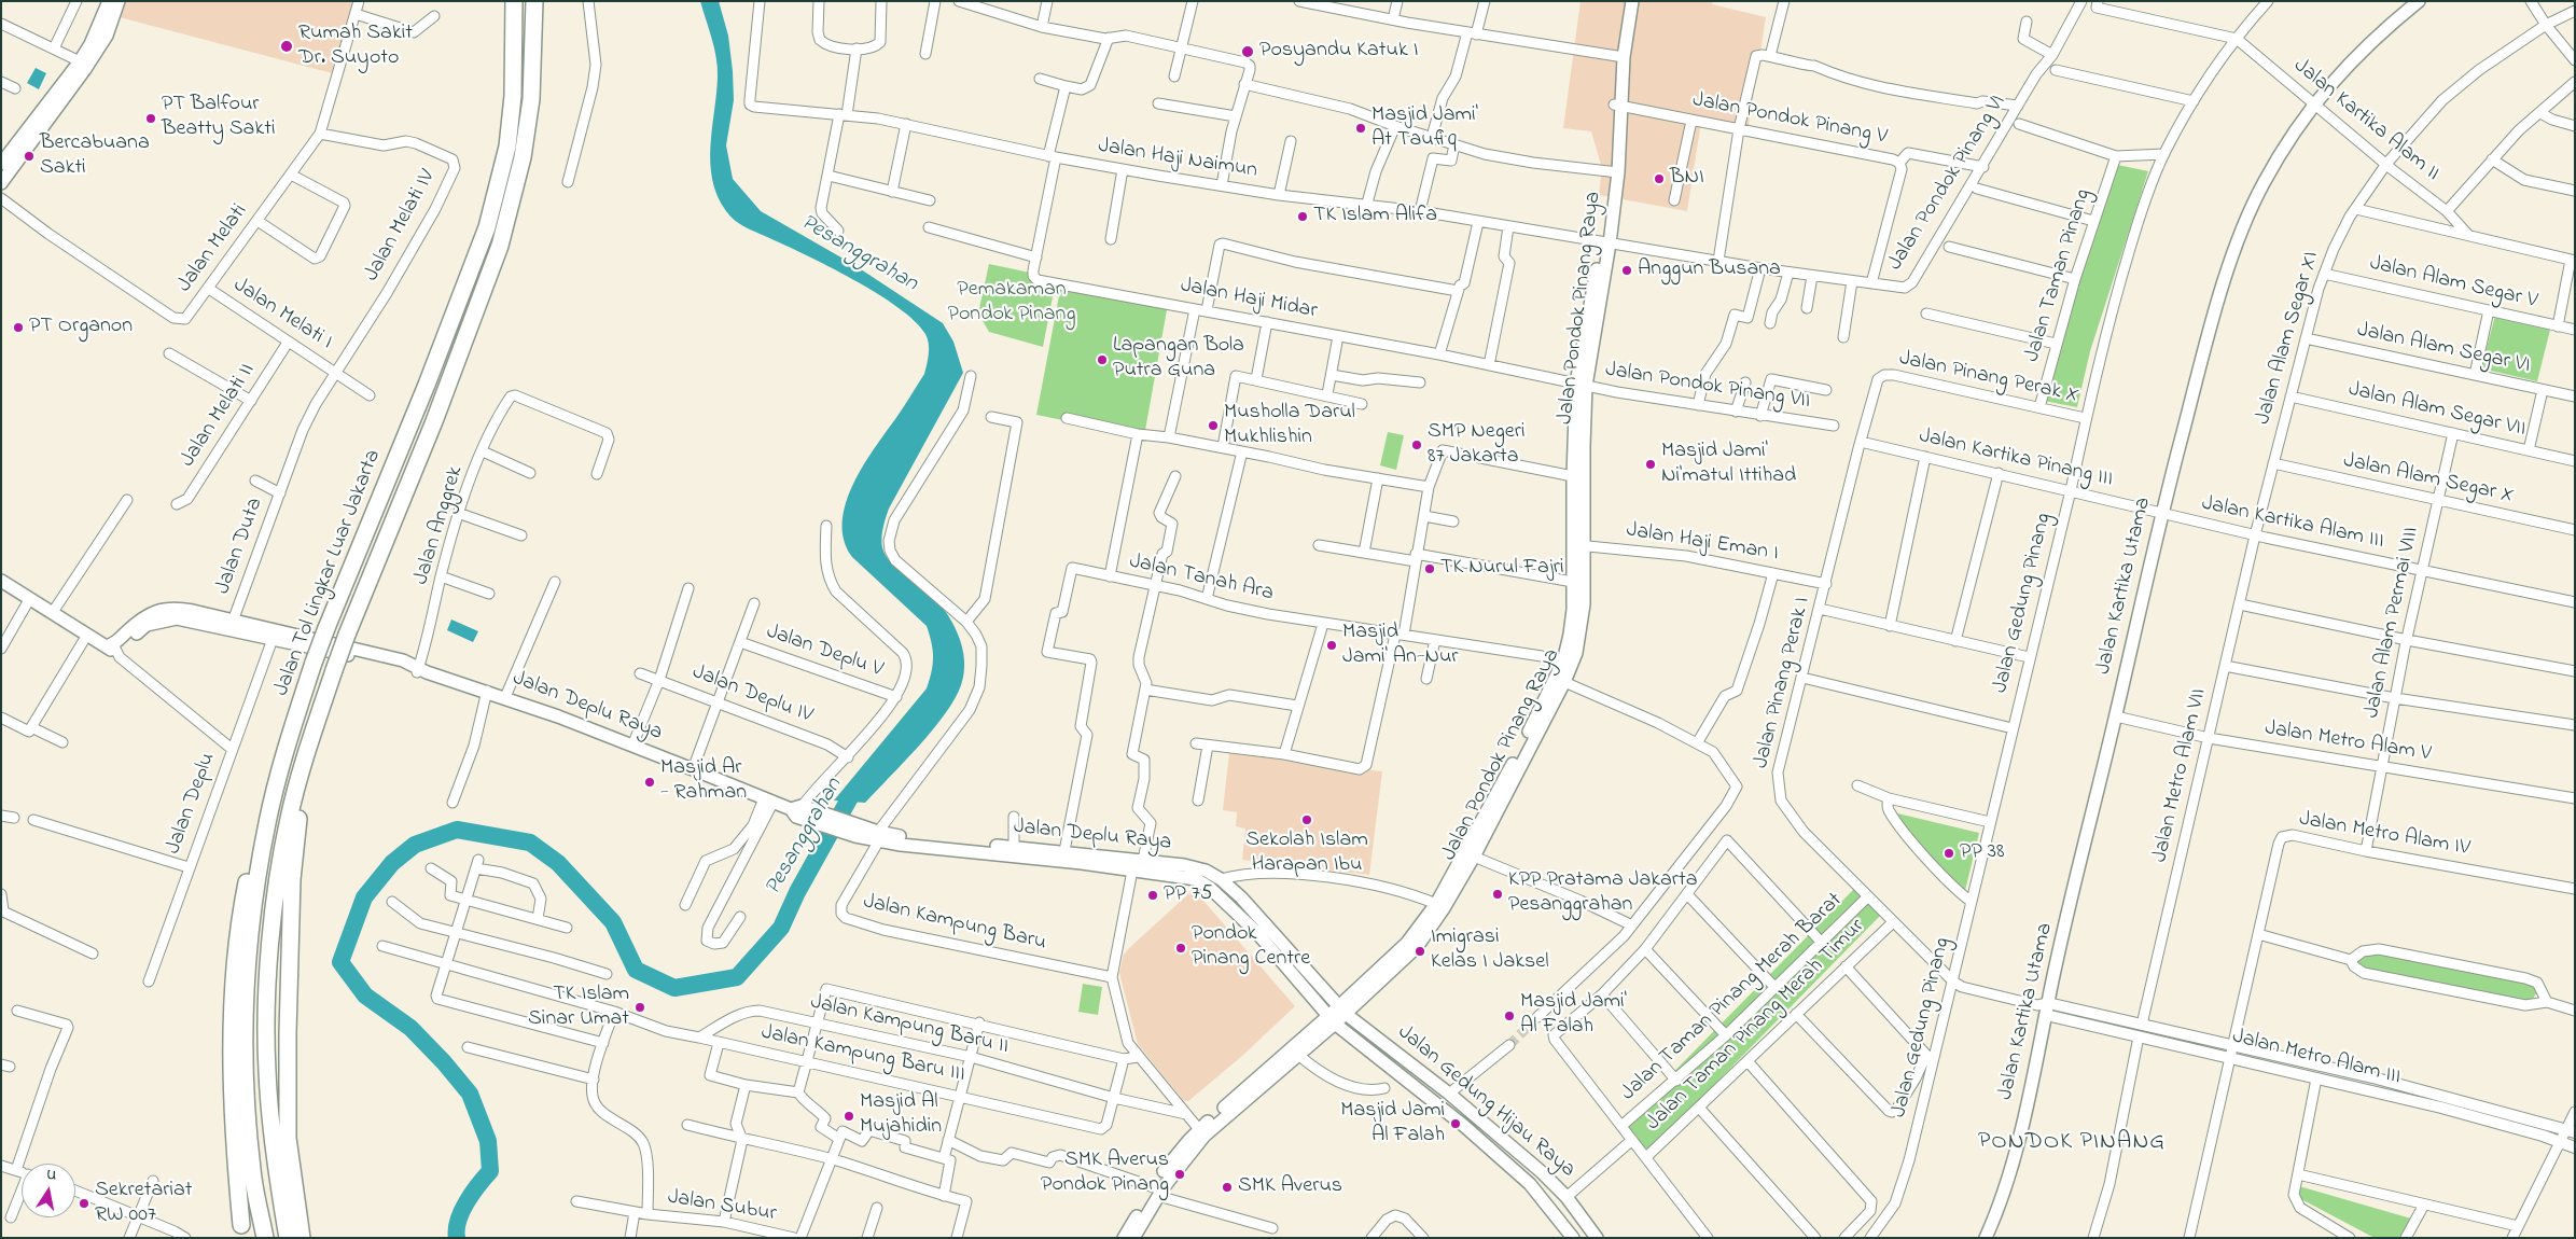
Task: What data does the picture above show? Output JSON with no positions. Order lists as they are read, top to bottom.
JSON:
{
  "streets": {
    "highway": ["Jalan Tol Lingkar Luar Jakarta"],
    "main road": [
      "Jalan Pondok Pinang Raya",
      "Jalan Kartika Utama",
      "Jalan Deplu Raya",
      "Jalan Gedung Hijau Raya"
    ],
    "street": [
      "Jalan Pondok Pinang V",
      "Jalan Kartika Alam II",
      "Jalan Haji Naimun",
      "Jalan Pondok Pinang VI",
      "Jalan Melati IV",
      "Jalan Melati",
      "Jalan Taman Pinang",
      "Jalan Alam Segar V",
      "Jalan Haji Midar",
      "Jalan Melati I",
      "Jalan Alam Segar XI",
      "Jalan Alam Segar VI",
      "Jalan Pinang Perak X",
      "Jalan Pondok Pinang VII",
      "Jalan Alam Segar VII",
      "Jalan Melati II",
      "Jalan Kartika Pinang III",
      "Jalan Alam Segar X",
      "Jalan Kartika Alam III",
      "Jalan Anggrek",
      "Jalan Haji Eman I",
      "Jalan Duta",
      "Jalan Tanah Ara",
      "Jalan Gedung Pinang",
      "Jalan Alam Permai VIII",
      "Jalan Deplu V",
      "Jalan Pinang Perak I",
      "Jalan Deplu IV",
      "Jalan Metro Alam V",
      "Jalan Metro Alam VII",
      "Jalan Deplu",
      "Jalan Metro Alam IV",
      "Jalan Kampung Baru",
      "Jalan Taman Pinang Merah Barat",
      "Jalan Kampung Baru II",
      "Jalan Taman Pinang Merah Timur",
      "Jalan Kampung Baru III",
      "Jalan Metro Alam III",
      "Jalan Subur"
    ]
  },
  "crossings": [
    ["Jalan Pondok Pinang V", "Jalan Pondok Pinang VI"],
    ["Jalan Pondok Pinang V", "Jalan Pondok Pinang Raya"],
    ["Jalan Kartika Alam II", "Jalan Alam Segar XI"],
    ["Jalan Kartika Alam II", "Jalan Kartika Utama"],
    ["Jalan Kartika Alam II", "Jalan Gedung Pinang"],
    ["Jalan Haji Naimun", "Jalan Pondok Pinang VI"],
    ["Jalan Haji Naimun", "Jalan Haji Midar"],
    ["Jalan Haji Naimun", "Jalan Pondok Pinang Raya"],
    ["Jalan Pondok Pinang VI", "Jalan Pondok Pinang Raya"],
    ["Jalan Melati IV", "Jalan Melati"],
    ["Jalan Melati IV", "Jalan Melati I"],
    ["Jalan Melati IV", "Jalan Duta"],
    ["Jalan Melati", "Jalan Melati I"],
    ["Jalan Taman Pinang", "Jalan Pinang Perak X"],
    ["Jalan Alam Segar V", "Jalan Alam Segar XI"],
    ["Jalan Haji Midar", "Jalan Pondok Pinang Raya"],
    ["Jalan Haji Midar", "Jalan Pondok Pinang VII"],
    ["Jalan Pondok Pinang Raya", "Jalan Pondok Pinang VII"],
    ["Jalan Pondok Pinang Raya", "Jalan Haji Eman I"],
    ["Jalan Pondok Pinang Raya", "Jalan Tanah Ara"],
    ["Jalan Pondok Pinang Raya", "Jalan Deplu Raya"],
    ["Jalan Pondok Pinang Raya", "Jalan Gedung Hijau Raya"],
    ["Jalan Melati I", "Jalan Melati II"],
    ["Jalan Melati I", "Jalan Duta"],
    ["Jalan Alam Segar XI", "Jalan Alam Segar VI"],
    ["Jalan Alam Segar XI", "Jalan Alam Segar VII"],
    ["Jalan Alam Segar XI", "Jalan Alam Segar X"],
    ["Jalan Alam Segar XI", "Jalan Kartika Alam III"],
    ["Jalan Alam Segar XI", "Jalan Metro Alam VII"],
    ["Jalan Pinang Perak X", "Jalan Gedung Pinang"],
    ["Jalan Pinang Perak X", "Jalan Pinang Perak I"],
    ["Jalan Alam Segar VII", "Jalan Alam Permai VIII"],
    ["Jalan Kartika Pinang III", "Jalan Kartika Alam III"],
    ["Jalan Kartika Pinang III", "Jalan Kartika Utama"],
    ["Jalan Kartika Pinang III", "Jalan Gedung Pinang"],
    ["Jalan Kartika Pinang III", "Jalan Pinang Perak I"],
    ["Jalan Alam Segar X", "Jalan Alam Permai VIII"],
    ["Jalan Kartika Alam III", "Jalan Kartika Utama"],
    ["Jalan Kartika Alam III", "Jalan Alam Permai VIII"],
    ["Jalan Kartika Alam III", "Jalan Metro Alam VII"],
    ["Jalan Anggrek", "Jalan Deplu Raya"],
    ["Jalan Haji Eman I", "Jalan Pinang Perak I"],
    ["Jalan Duta", "Jalan Deplu Raya"],
    ["Jalan Tanah Ara", "Jalan Deplu Raya"],
    ["Jalan Kartika Utama", "Jalan Pinang Perak I"],
    ["Jalan Kartika Utama", "Jalan Metro Alam V"],
    ["Jalan Kartika Utama", "Jalan Metro Alam III"],
    ["Jalan Gedung Pinang", "Jalan Pinang Perak I"],
    ["Jalan Alam Permai VIII", "Jalan Metro Alam V"],
    ["Jalan Alam Permai VIII", "Jalan Metro Alam IV"],
    ["Jalan Pinang Perak I", "Jalan Taman Pinang Merah Barat"],
    ["Jalan Pinang Perak I", "Jalan Taman Pinang Merah Timur"],
    ["Jalan Pinang Perak I", "Jalan Metro Alam III"],
    ["Jalan Deplu Raya", "Jalan Deplu"],
    ["Jalan Deplu Raya", "Jalan Kampung Baru"],
    ["Jalan Deplu Raya", "Jalan Gedung Hijau Raya"],
    ["Jalan Metro Alam V", "Jalan Metro Alam VII"],
    ["Jalan Metro Alam VII", "Jalan Metro Alam III"],
    ["Jalan Metro Alam IV", "Jalan Metro Alam III"],
    ["Jalan Kampung Baru II", "Jalan Kampung Baru III"],
    ["Jalan Kampung Baru III", "Jalan Subur"]
  ],
  "districts": ["PONDOK PINANG"],
  "water": ["Pesanggrahan"],
  "parks": ["Pemakaman Pondok Pinang"],
  "places": [
    "Rumah Sakit Dr. Suyoto",
    "Posyandu Katuk I",
    "PT Balfour Beatty Sakti",
    "Masjid Jami' At Taufiq",
    "Bercabuana Sakti",
    "BNI",
    "TK Islam Alifa",
    "Anggun Busana",
    "PT Organon",
    "Lapangan Bola Putra Guna",
    "Musholla Darul Mukhlishin",
    "SMP Negeri 87 Jakarta",
    "Masjid Jami' Ni'matul Ittihad",
    "TK Nurul Fajri",
    "Masjid Jami' An-Nur",
    "Masjid Ar - Rahman",
    "Sekolah Islam Harapan Ibu",
    "PP 38",
    "KPP Pratama Jakarta Pesanggrahan",
    "PP 75",
    "Pondok Pinang Centre",
    "Imigrasi Kelas I Jaksel",
    "TK Islam Sinar Umat",
    "Masjid Jami' Al Falah",
    "Masjid Al Mujahidin",
    "Masjid Jami Al Falah",
    "SMK Averus Pondok Pinang",
    "SMK Averus",
    "Sekretariat RW 007"
  ],
  "north": "top"
}
